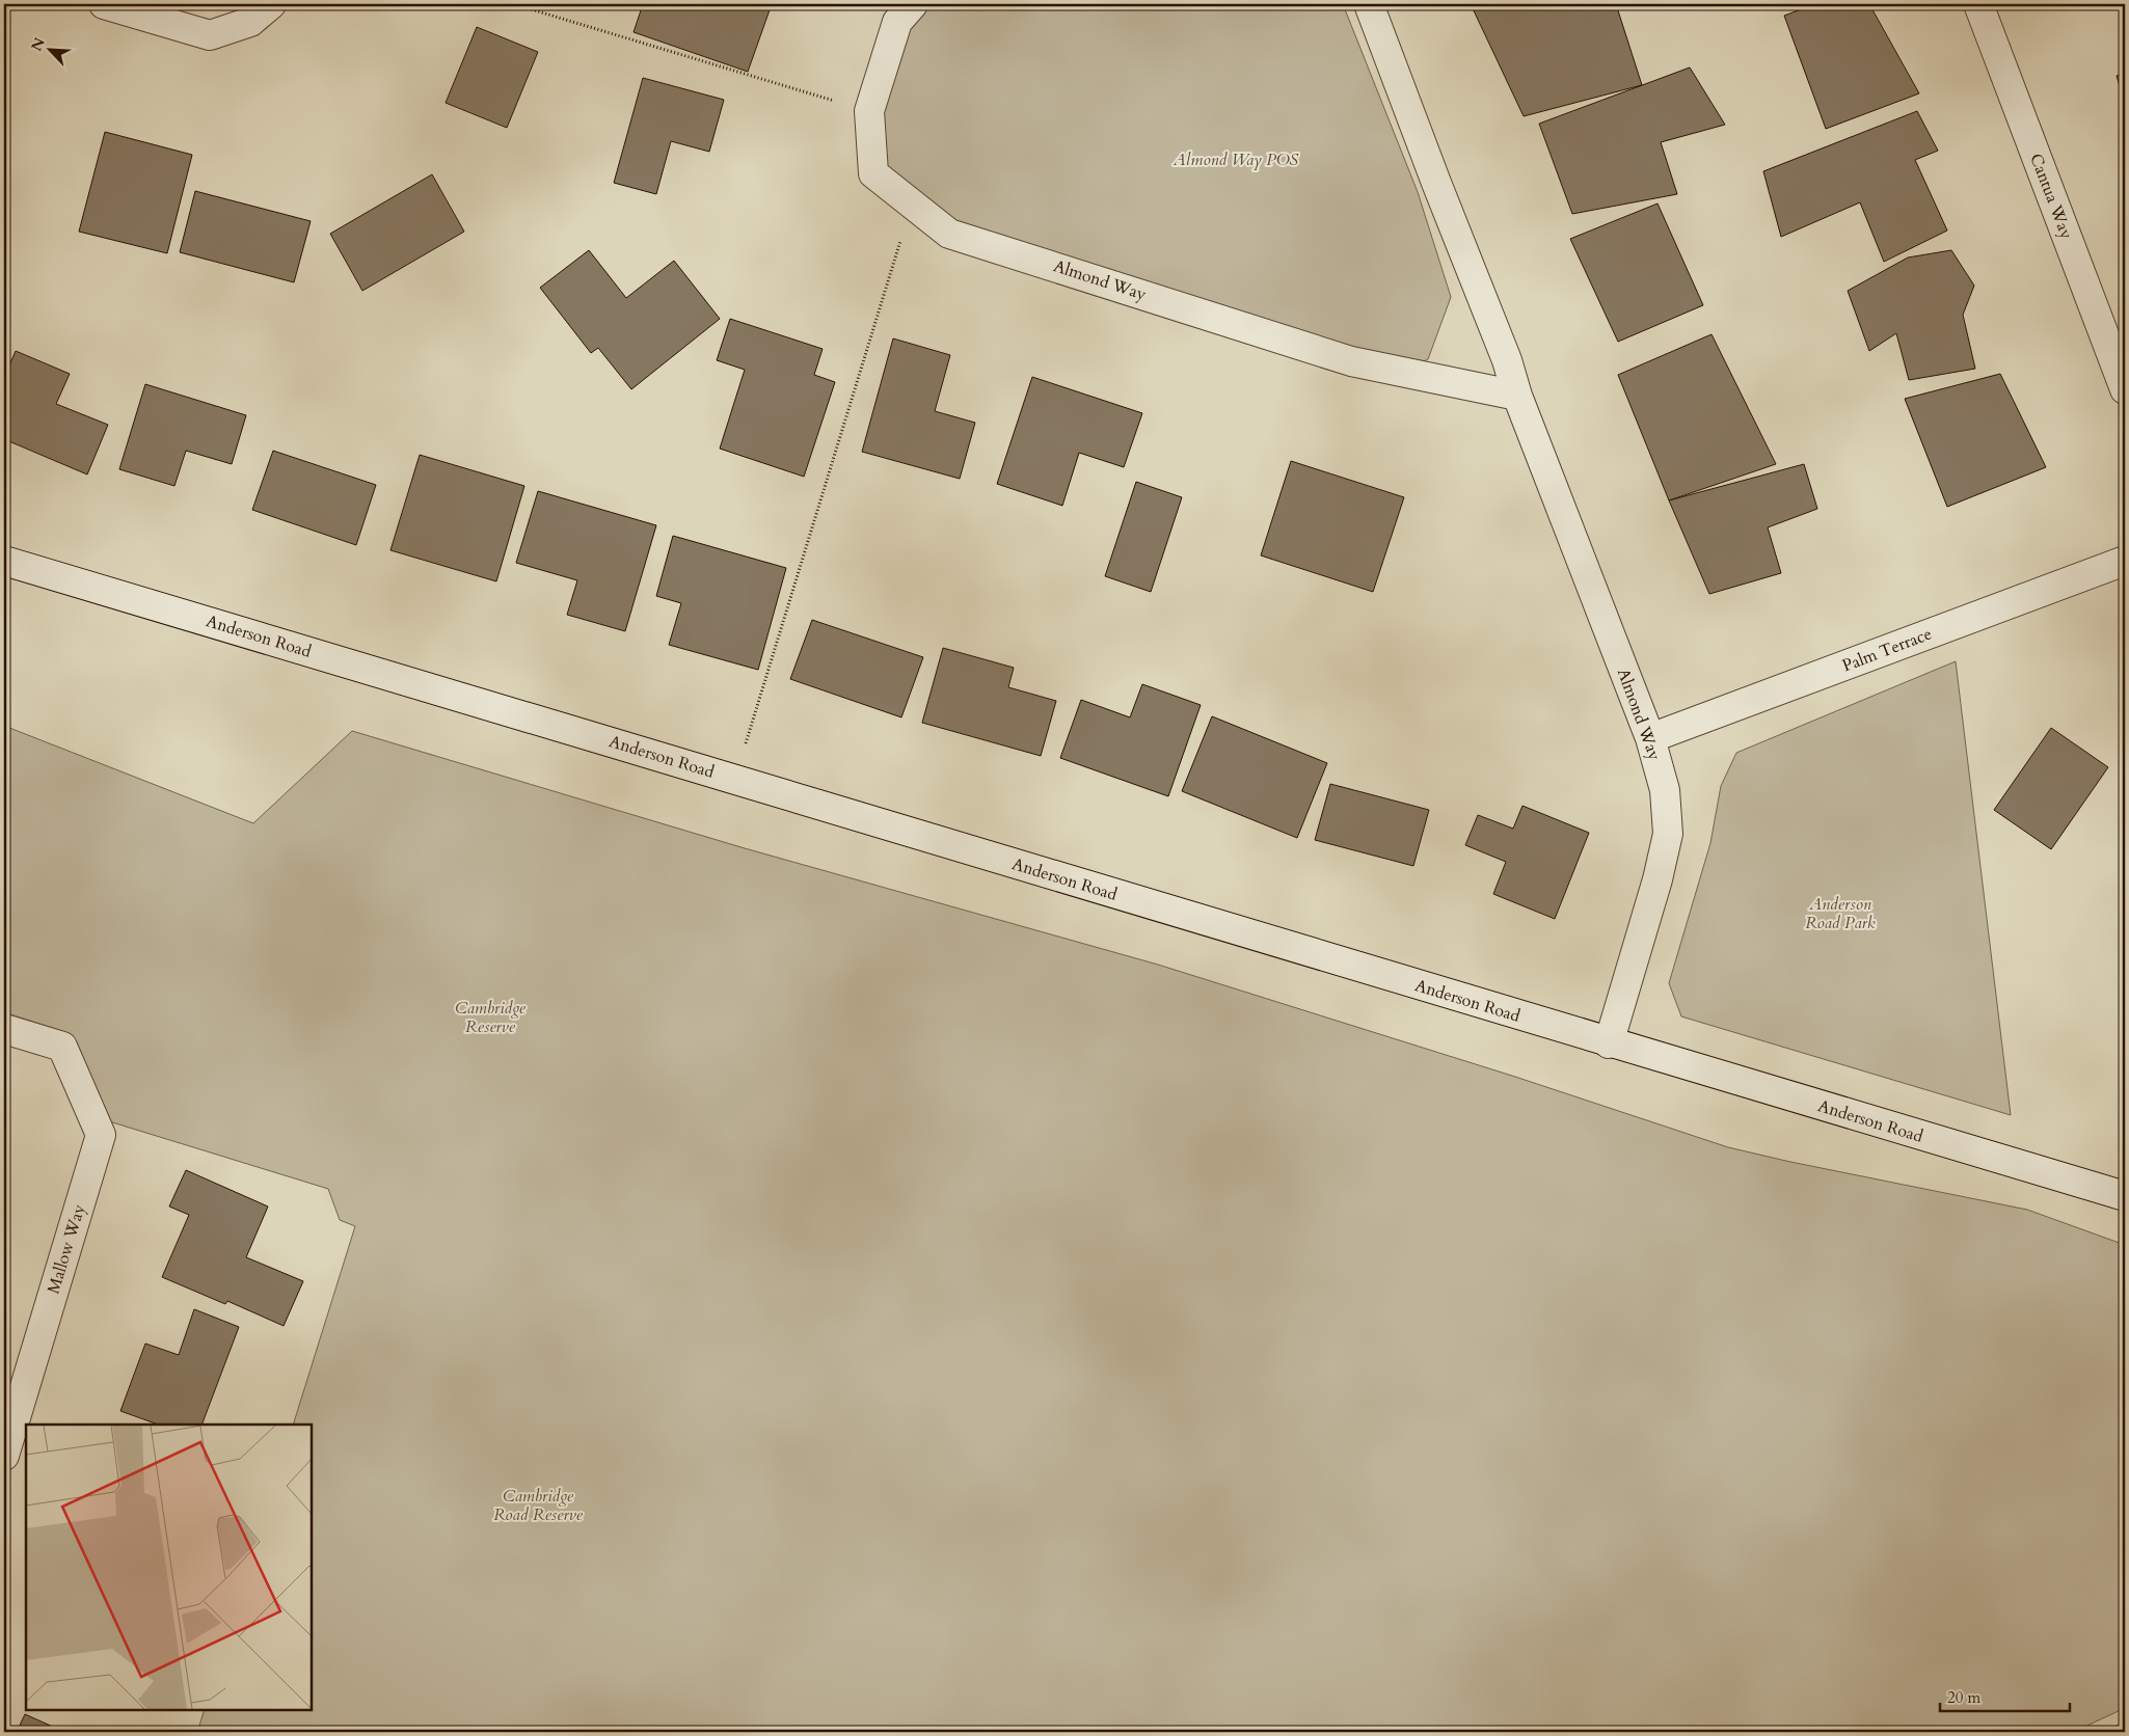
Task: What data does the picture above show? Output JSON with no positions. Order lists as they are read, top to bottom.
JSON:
{
  "streets": {
    "street": [
      "Cantua Way",
      "Almond Way",
      "Anderson Road",
      "Palm Terrace",
      "Mallow Way"
    ]
  },
  "crossings": [
    ["Almond Way", "Anderson Road"],
    ["Almond Way", "Palm Terrace"]
  ],
  "parks": [
    "Almond Way POS",
    "Anderson Road Park",
    "Cambridge Reserve",
    "Cambridge Road Reserve"
  ],
  "scale_bar": "20 m",
  "north": "top left"
}
